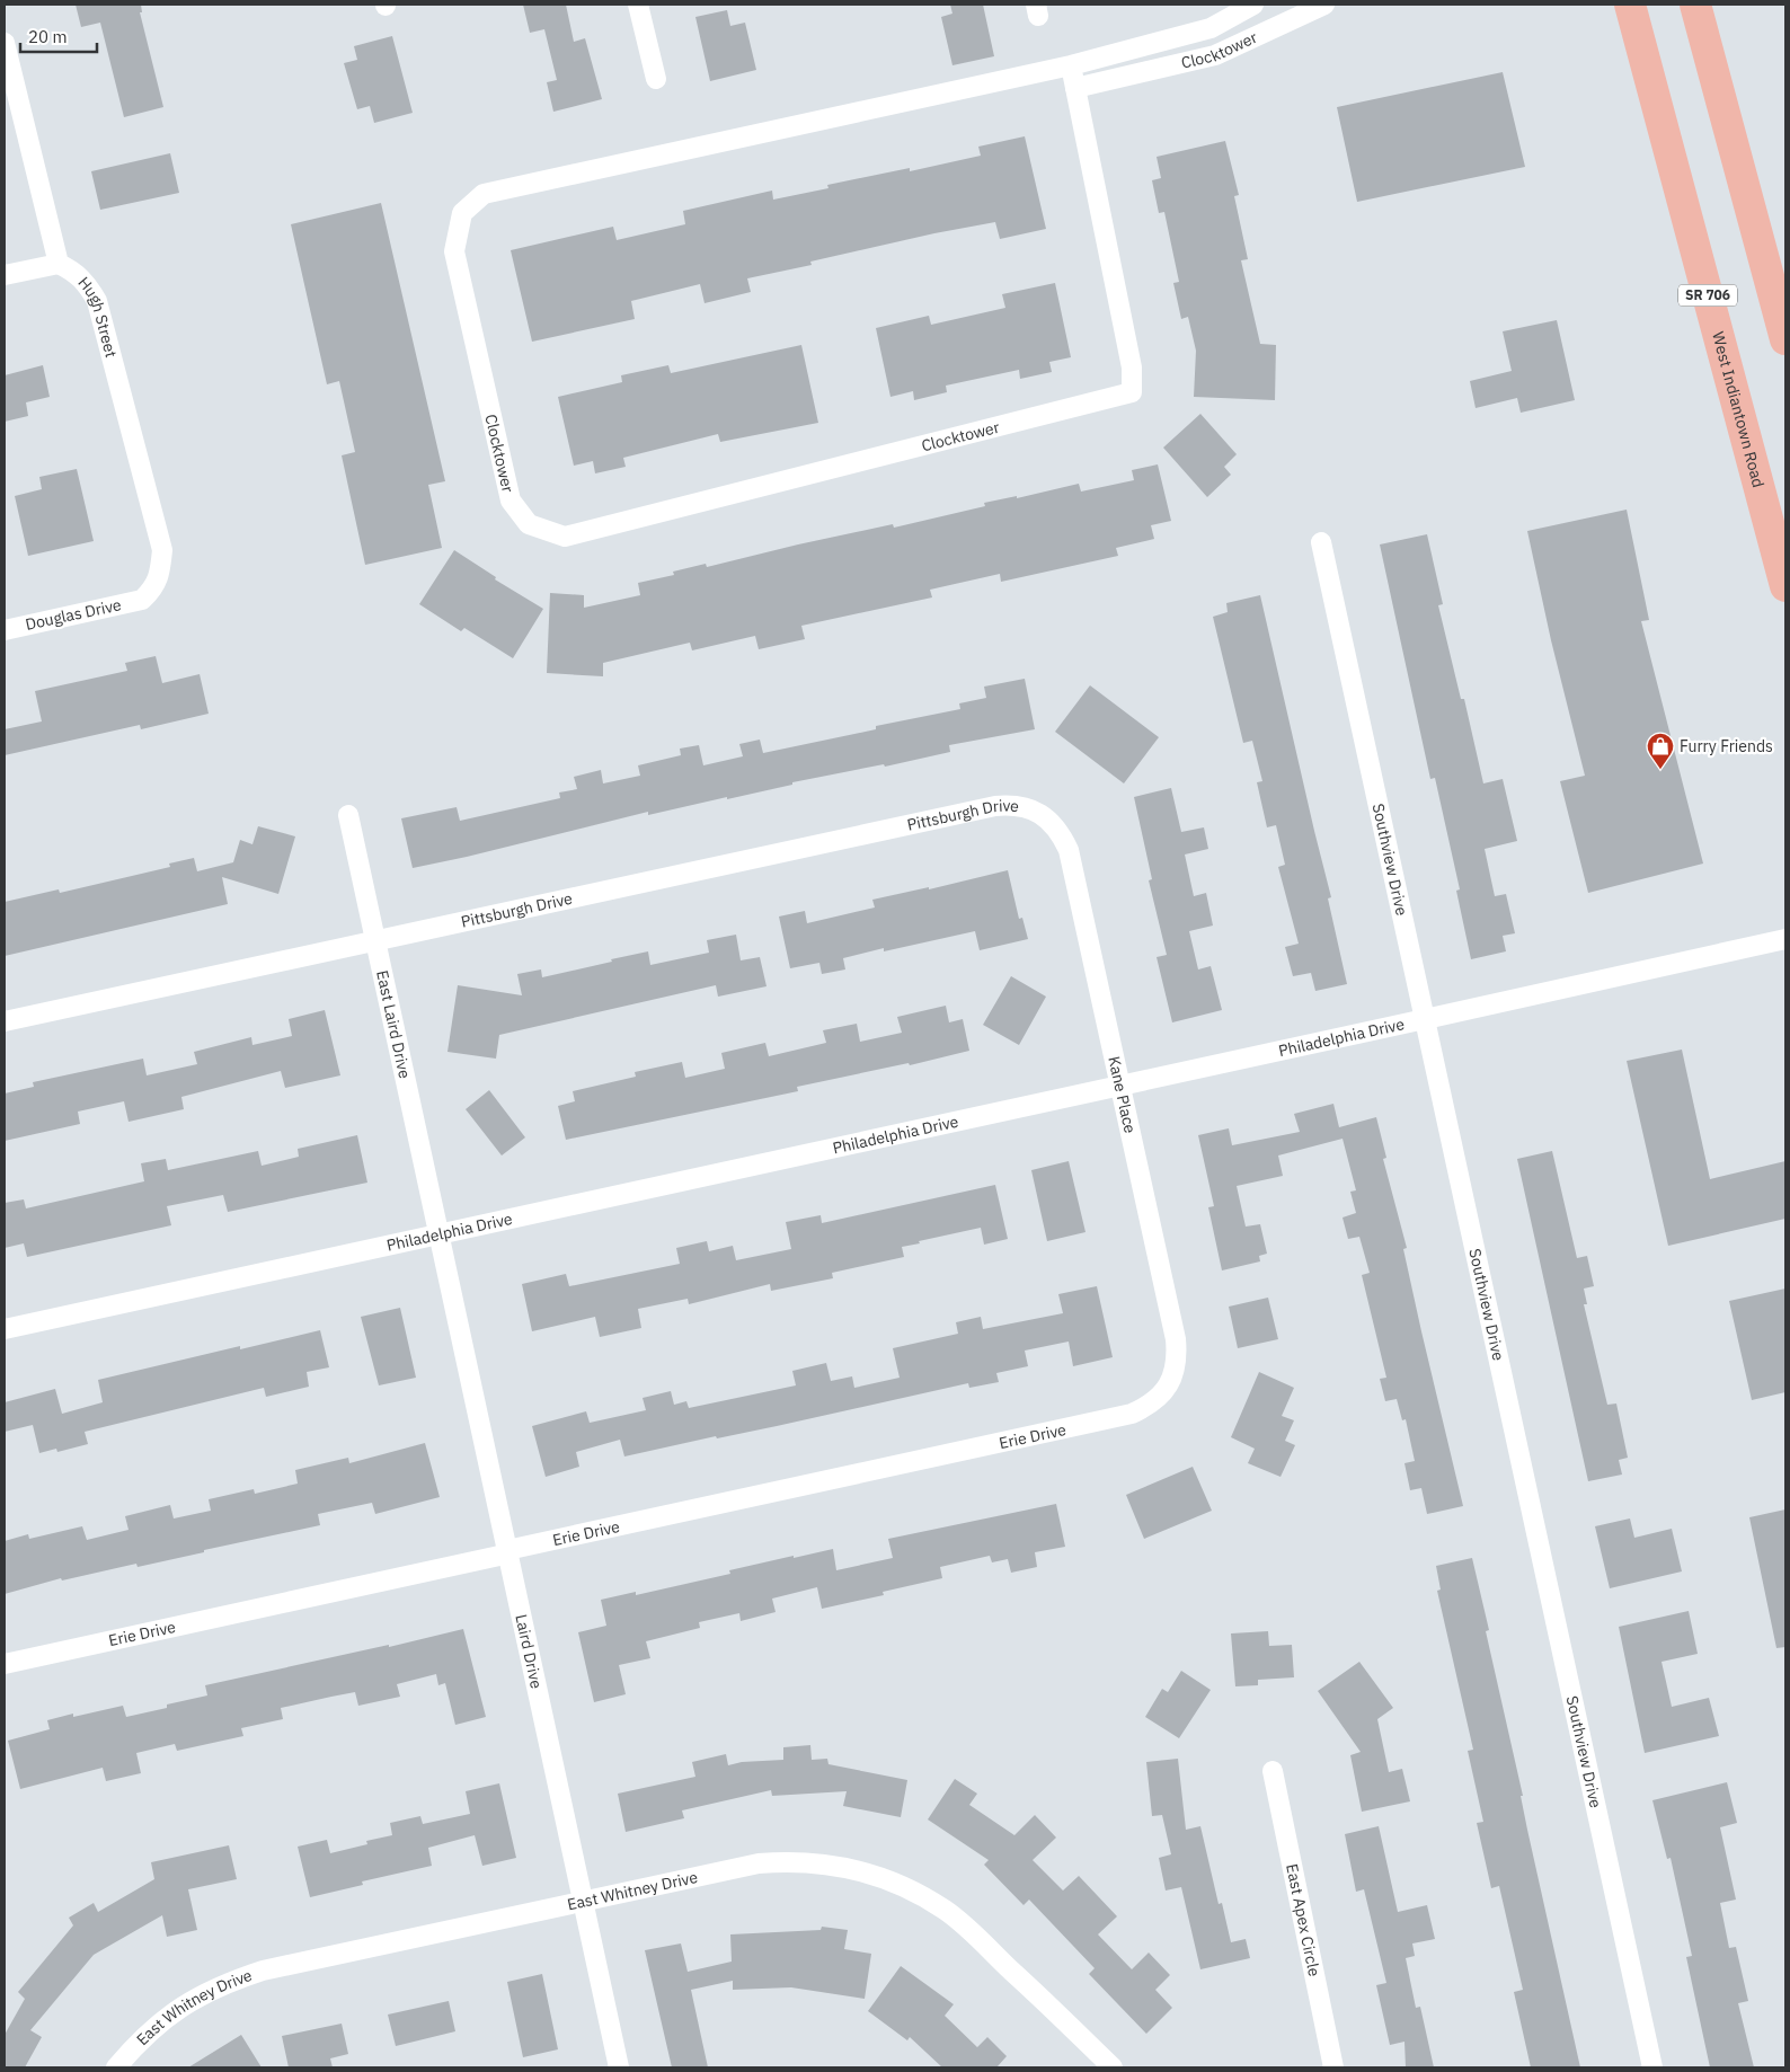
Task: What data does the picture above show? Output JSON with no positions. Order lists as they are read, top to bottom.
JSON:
{
  "streets": {
    "main road": ["SR 706", "West Indiantown Road"],
    "street": [
      "Clocktower",
      "Hugh Street",
      "Douglas Drive",
      "Pittsburgh Drive",
      "Southview Drive",
      "East Laird Drive",
      "Philadelphia Drive",
      "Kane Place",
      "Erie Drive",
      "Laird Drive",
      "East Whitney Drive",
      "East Apex Circle"
    ]
  },
  "crossings": [
    ["Hugh Street", "Douglas Drive"],
    ["Pittsburgh Drive", "East Laird Drive"],
    ["Pittsburgh Drive", "Kane Place"],
    ["Southview Drive", "Philadelphia Drive"],
    ["East Laird Drive", "Philadelphia Drive"],
    ["East Laird Drive", "Laird Drive"],
    ["Philadelphia Drive", "Kane Place"],
    ["Philadelphia Drive", "Laird Drive"],
    ["Kane Place", "Erie Drive"],
    ["Erie Drive", "Laird Drive"],
    ["Laird Drive", "East Whitney Drive"]
  ],
  "places": {
    "shop": ["Furry Friends"]
  },
  "scale_bar": "20 m"
}
